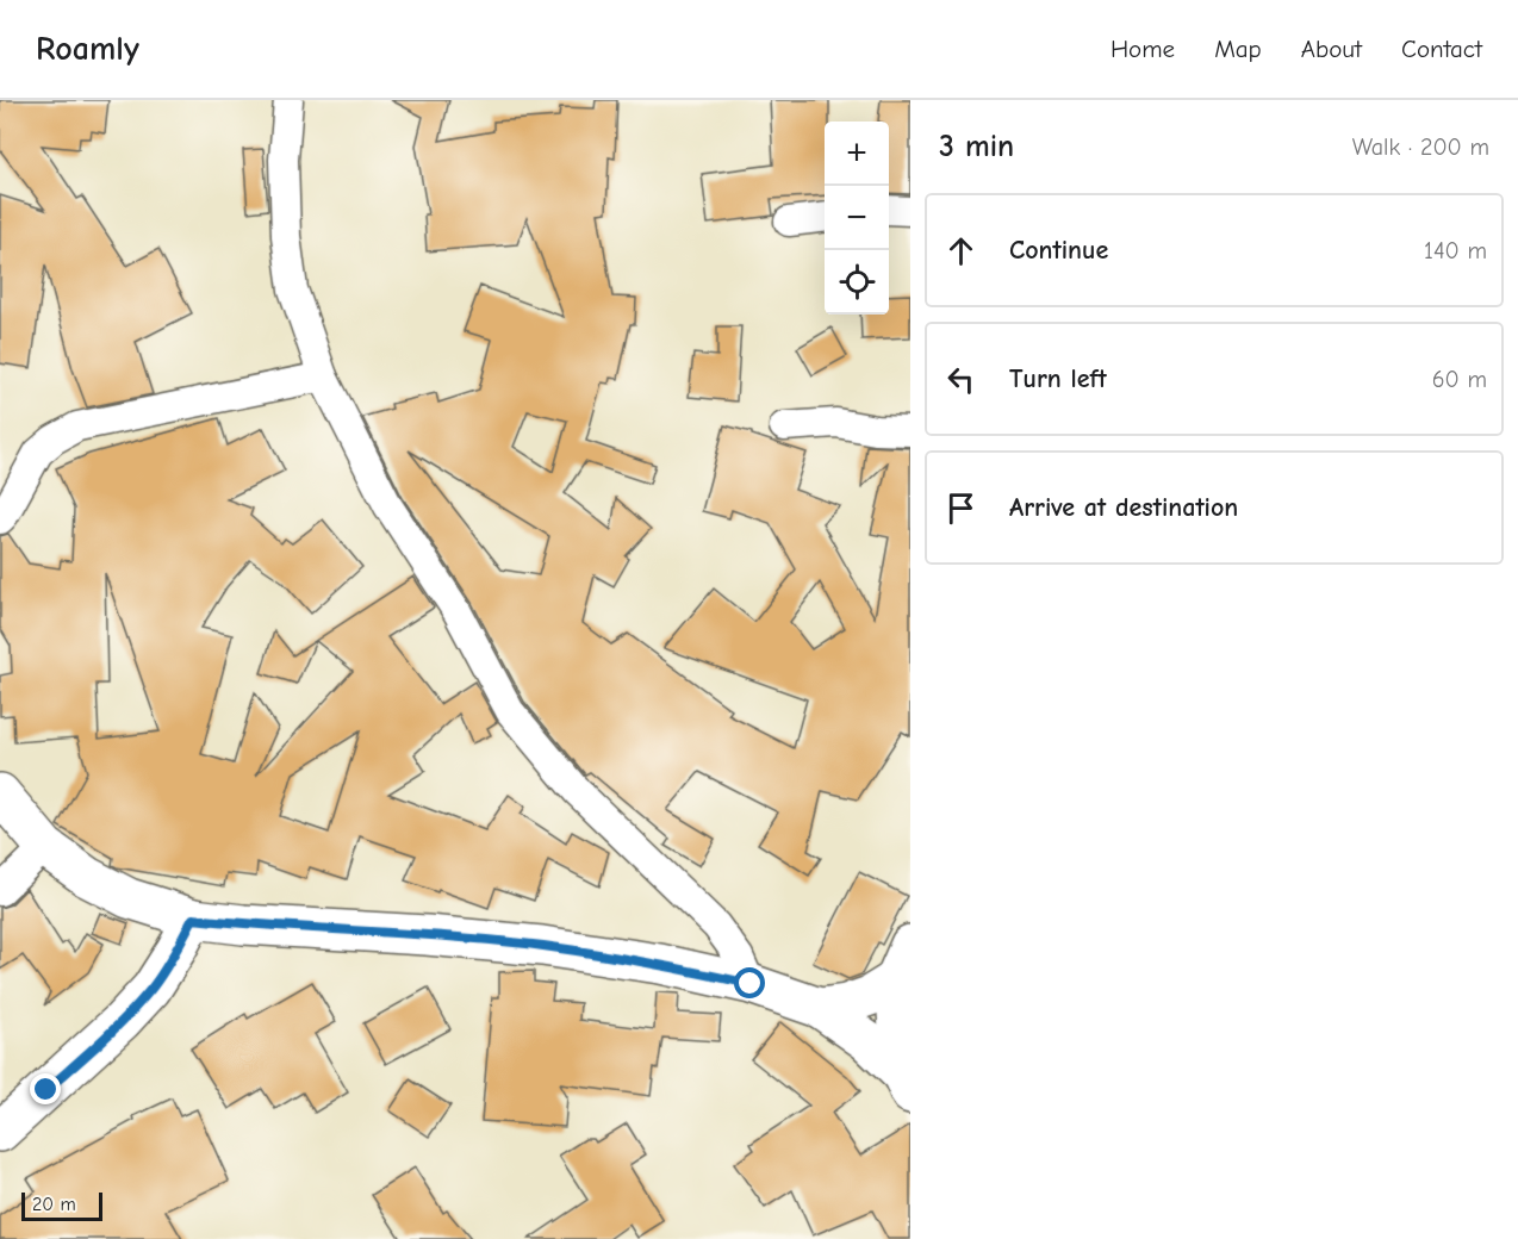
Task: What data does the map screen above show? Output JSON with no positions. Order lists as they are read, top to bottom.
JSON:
{
  "scale_bar": "20 m",
  "page": {
    "header": "Roamly",
    "nav": [
      "Home",
      "Map",
      "About",
      "Contact"
    ],
    "heading": ["3 min", "Walk · 200 m"],
    "map_buttons": ["+", "−"],
    "list": [
      ["Continue", "140 m"],
      ["Turn left", "60 m"],
      "Arrive at destination"
    ],
    "scale": "20 m"
  }
}
